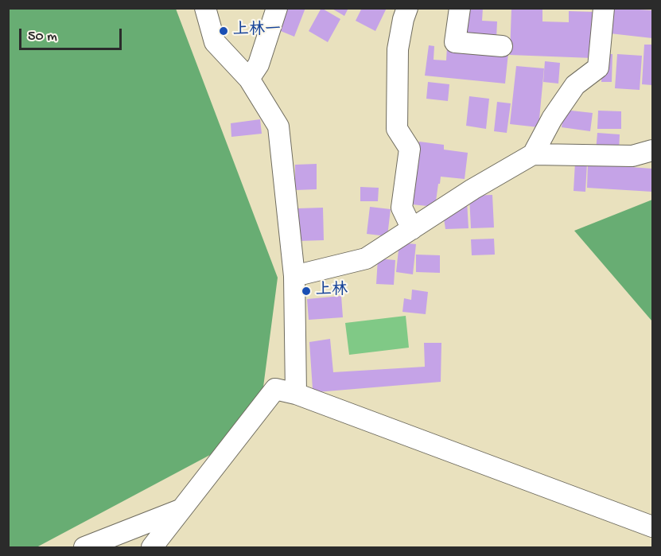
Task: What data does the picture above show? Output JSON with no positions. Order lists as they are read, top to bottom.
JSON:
{
  "places": ["上林一", "上林"],
  "scale_bar": "50 m"
}
